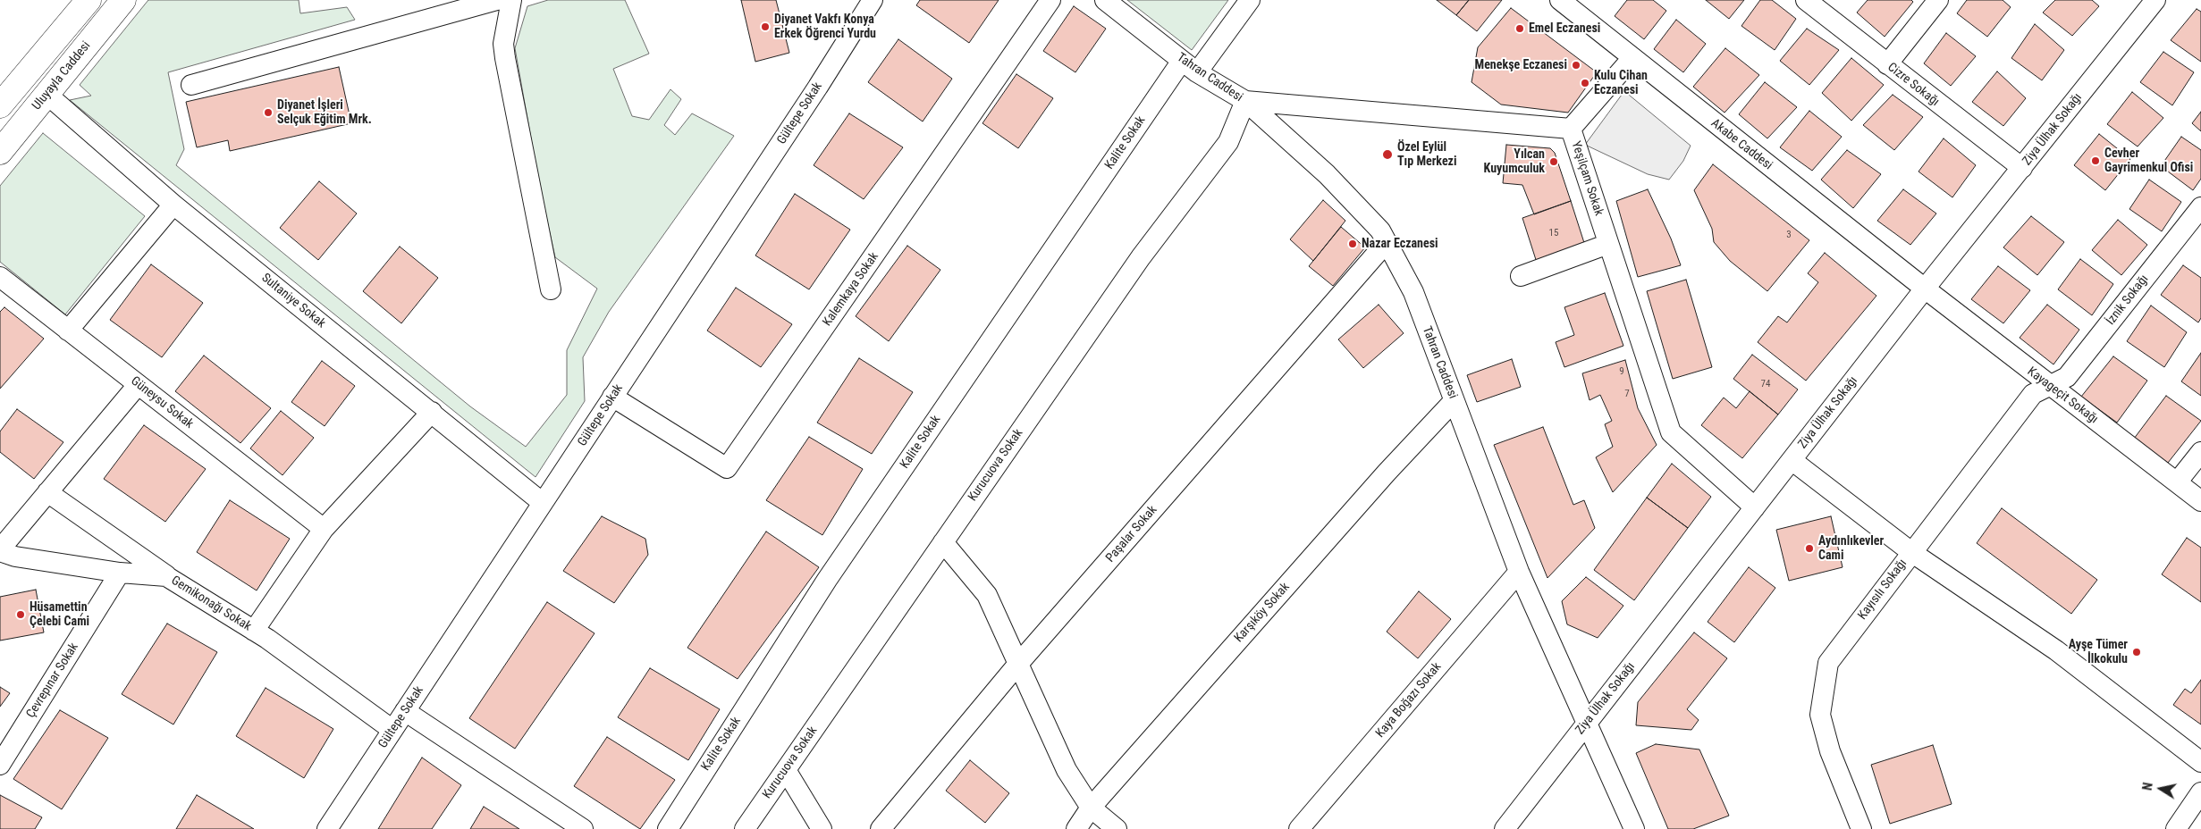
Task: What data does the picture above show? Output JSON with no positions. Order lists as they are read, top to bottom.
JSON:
{
  "streets": {
    "main road": ["Uluyayla Caddesi"],
    "street": [
      "Tahran Caddesi",
      "Cizre Sokağı",
      "Gültepe Sokak",
      "Ziya Ülhak Sokağı",
      "Kalite Sokak",
      "Akabe Caddesi",
      "Yeşilçam Sokak",
      "Kalemkaya Sokak",
      "İznik Sokağı",
      "Sultaniye Sokak",
      "Kayageçit Sokağı",
      "Güneysu Sokak",
      "Kurucuova Sokak",
      "Paşalar Sokak",
      "Kayısılı Sokağı",
      "Gemikonağı Sokak",
      "Karşıköy Sokak",
      "Çevrepınar Sokak",
      "Kaya Boğazı Sokak"
    ]
  },
  "crossings": [
    ["Uluyayla Caddesi", "Sultaniye Sokak"],
    ["Tahran Caddesi", "Ziya Ülhak Sokağı"],
    ["Tahran Caddesi", "Kalite Sokak"],
    ["Tahran Caddesi", "Yeşilçam Sokak"],
    ["Tahran Caddesi", "Kurucuova Sokak"],
    ["Tahran Caddesi", "Paşalar Sokak"],
    ["Tahran Caddesi", "Karşıköy Sokak"],
    ["Tahran Caddesi", "Kaya Boğazı Sokak"],
    ["Cizre Sokağı", "Ziya Ülhak Sokağı"],
    ["Gültepe Sokak", "Kalemkaya Sokak"],
    ["Gültepe Sokak", "Sultaniye Sokak"],
    ["Gültepe Sokak", "Gemikonağı Sokak"],
    ["Ziya Ülhak Sokağı", "Akabe Caddesi"],
    ["Ziya Ülhak Sokağı", "Yeşilçam Sokak"],
    ["Ziya Ülhak Sokağı", "Kayageçit Sokağı"],
    ["Akabe Caddesi", "Kayageçit Sokağı"],
    ["Yeşilçam Sokak", "Kurucuova Sokak"],
    ["İznik Sokağı", "Kayageçit Sokağı"],
    ["İznik Sokağı", "Kayısılı Sokağı"],
    ["Kayageçit Sokağı", "Kayısılı Sokağı"],
    ["Gemikonağı Sokak", "Çevrepınar Sokak"]
  ],
  "places": [
    "Diyanet Vakfı Konya Erkek Öğrenci Yurdu",
    "Emel Eczanesi",
    "Menekşe Eczanesi",
    "Kulu Cihan Eczanesi",
    "Diyanet İşleri Selçuk Eğitim Mrk.",
    "Özel Eylül Tıp Merkezi",
    "Cevher Gayrimenkul Ofisi",
    "Yılcan Kuyumculuk",
    "Nazar Eczanesi",
    "Aydınlıkevler Cami",
    "Hüsamettin Çelebi Cami",
    "Ayşe Tümer İlkokulu"
  ],
  "house_numbers": [
    "15",
    "3",
    "9",
    "74",
    "7"
  ],
  "north": "left"
}
